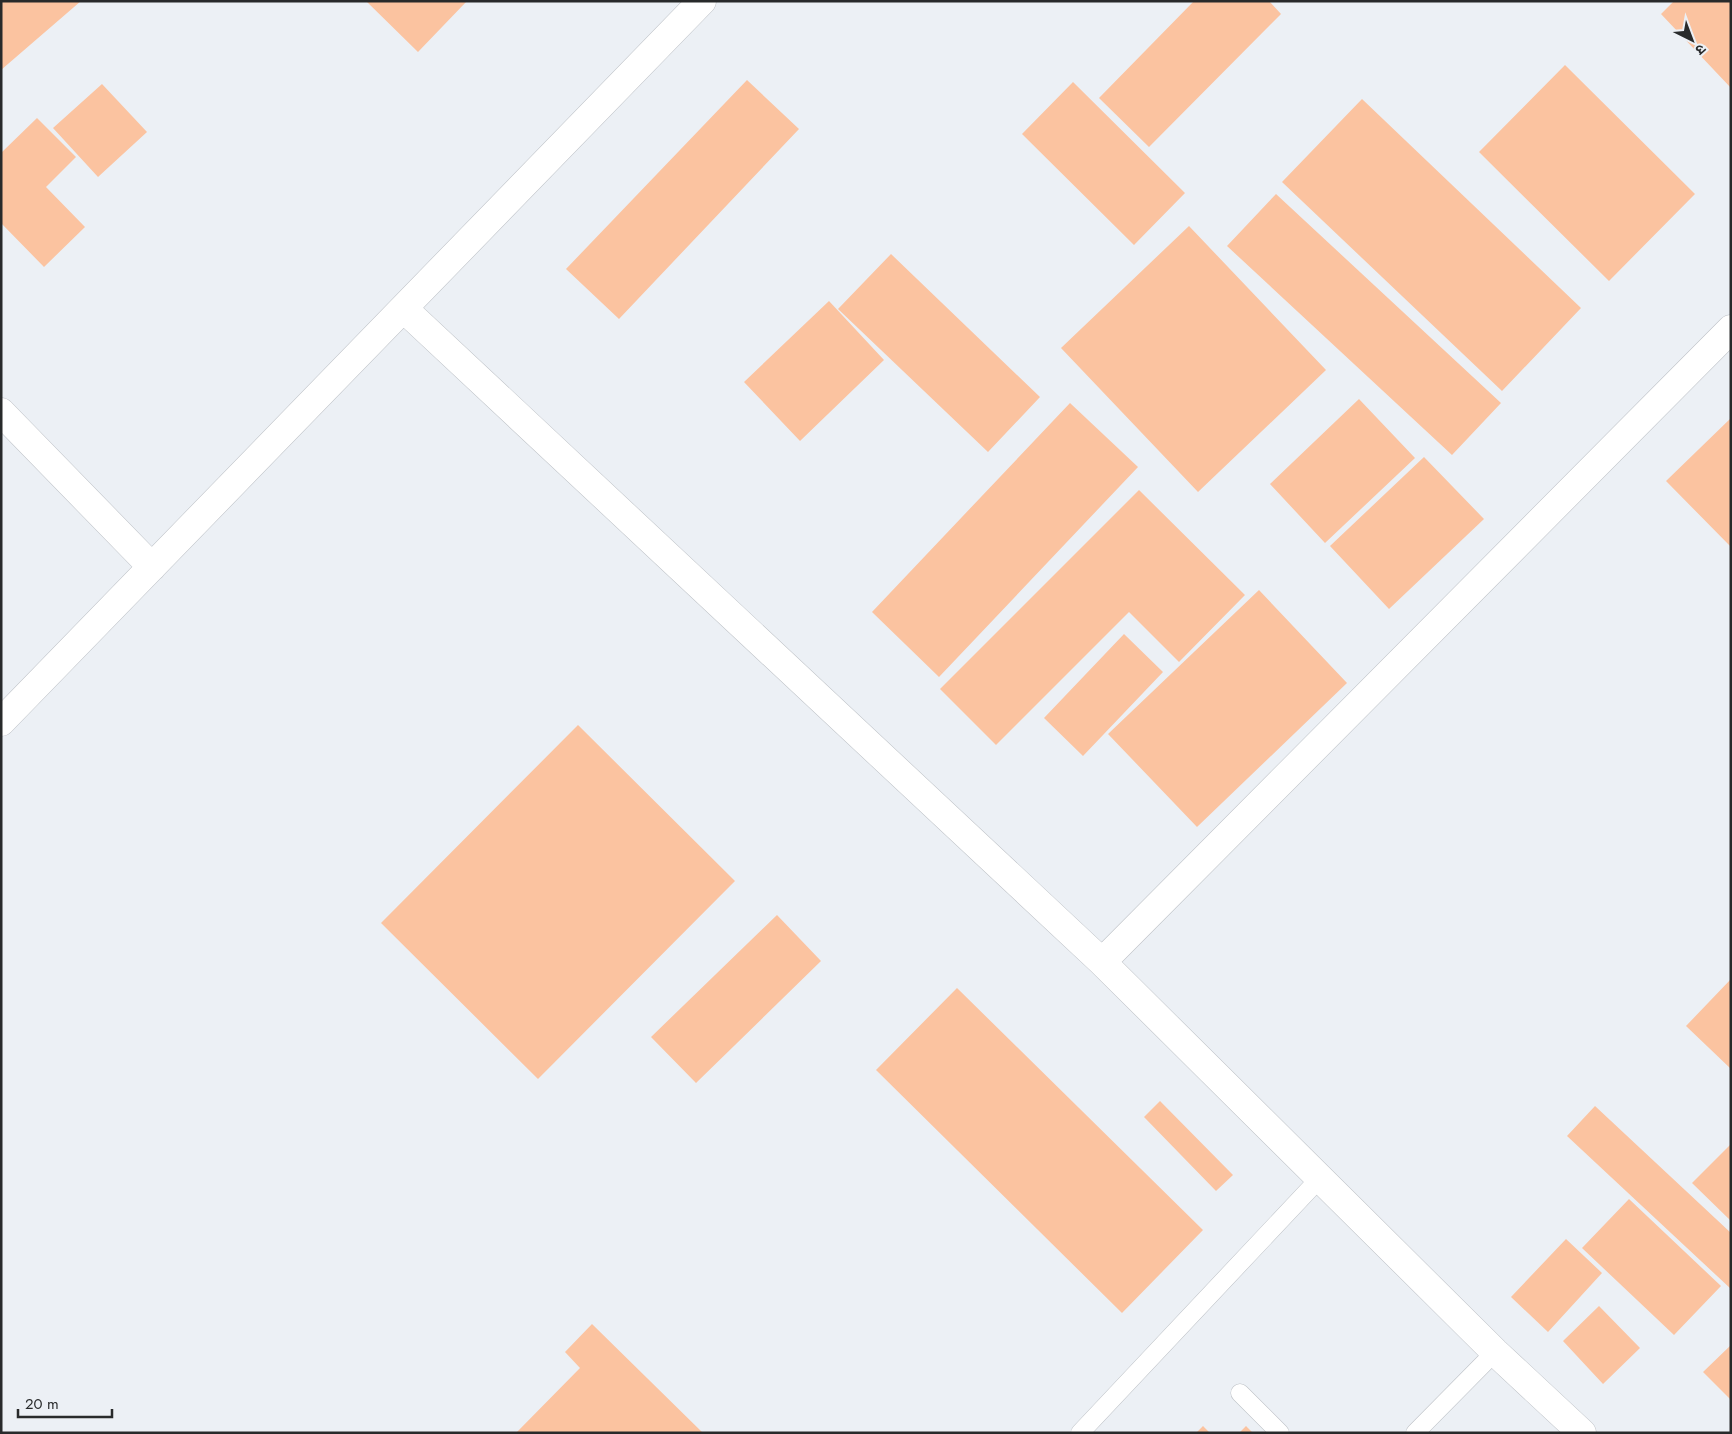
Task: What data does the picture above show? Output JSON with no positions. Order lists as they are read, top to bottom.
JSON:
{
  "scale_bar": "20 m",
  "north": "bottom right"
}
